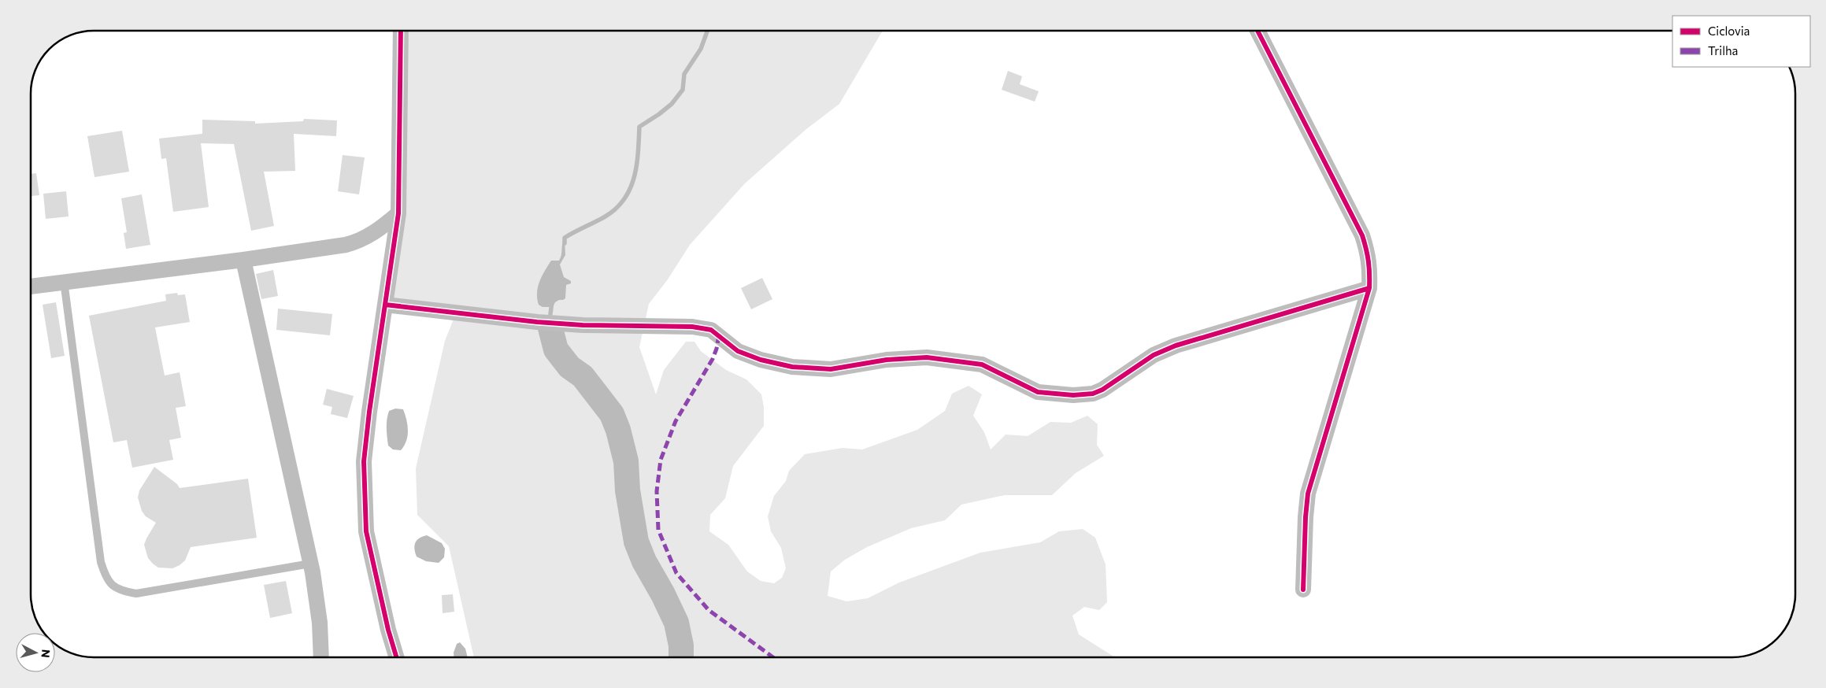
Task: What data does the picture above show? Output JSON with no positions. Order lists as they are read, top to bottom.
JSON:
{
  "legend": ["Ciclovia", "Trilha"],
  "north": "right"
}
